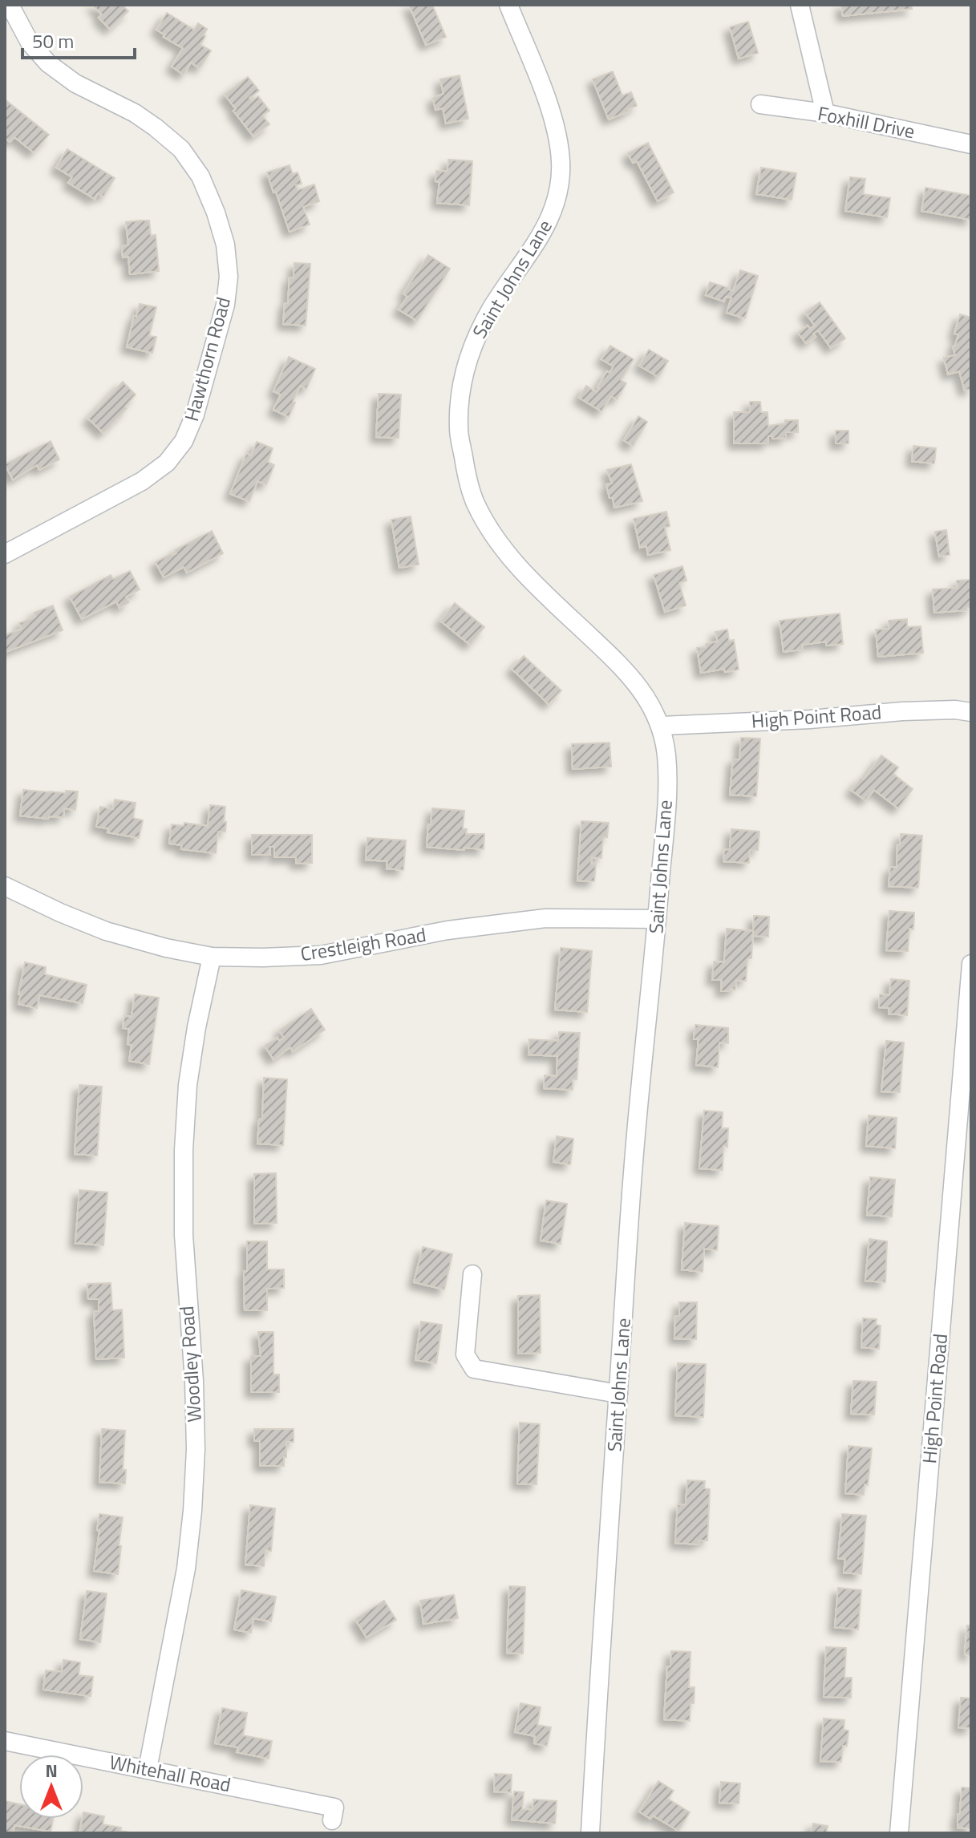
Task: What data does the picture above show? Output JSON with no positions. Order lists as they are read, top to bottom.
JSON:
{
  "streets": {
    "street": [
      "Foxhill Drive",
      "Saint Johns Lane",
      "Hawthorn Road",
      "High Point Road",
      "Crestleigh Road",
      "Woodley Road",
      "Whitehall Road"
    ]
  },
  "crossings": [
    ["Saint Johns Lane", "High Point Road"],
    ["Saint Johns Lane", "Crestleigh Road"],
    ["Crestleigh Road", "Woodley Road"],
    ["Woodley Road", "Whitehall Road"]
  ],
  "scale_bar": "50 m",
  "north": "top"
}
